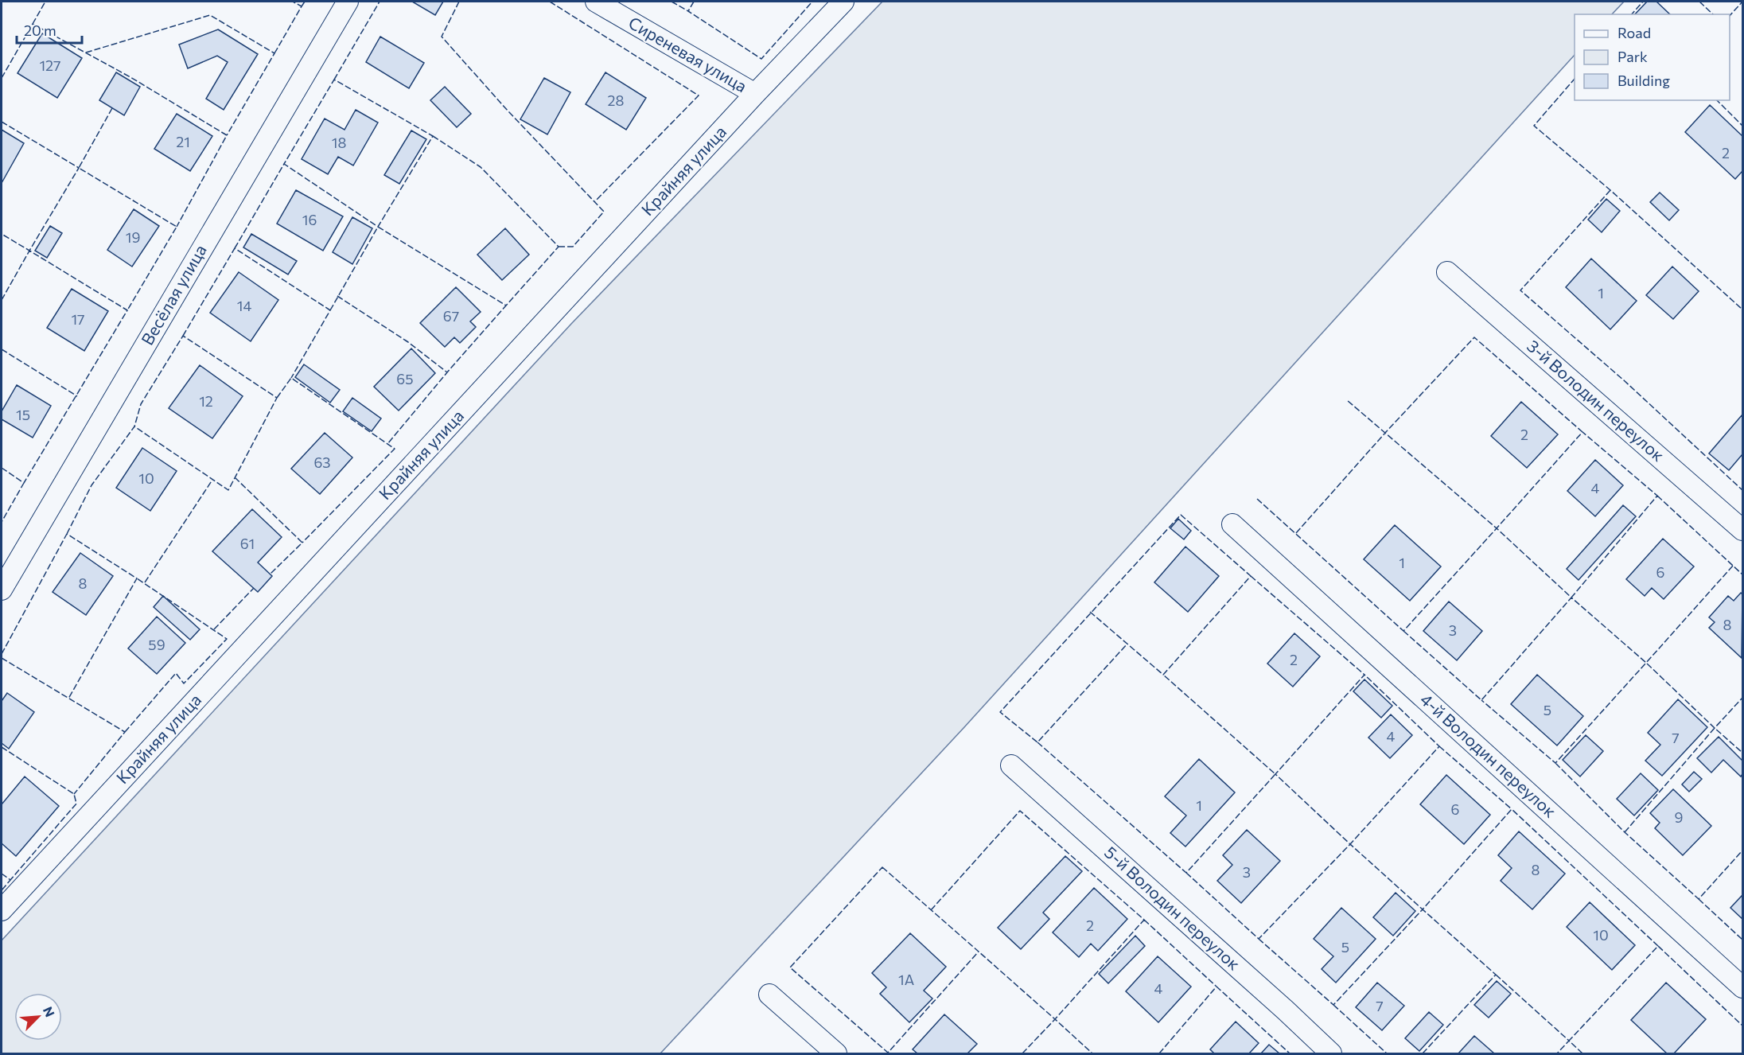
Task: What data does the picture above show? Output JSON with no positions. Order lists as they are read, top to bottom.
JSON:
{
  "streets": {
    "street": [
      "Сиреневая улица",
      "Крайняя улица",
      "Весёлая улица",
      "3-й Володин переулок",
      "4-й Володин переулок",
      "5-й Володин переулок"
    ]
  },
  "crossings": [
    ["Сиреневая улица", "Крайняя улица"]
  ],
  "house_numbers": [
    "127",
    "28",
    "21",
    "18",
    "2",
    "16",
    "19",
    "1",
    "14",
    "67",
    "17",
    "65",
    "12",
    "15",
    "2",
    "63",
    "10",
    "4",
    "61",
    "1",
    "6",
    "8",
    "8",
    "3",
    "59",
    "2",
    "5",
    "4",
    "7",
    "1",
    "6",
    "9",
    "8",
    "3",
    "2",
    "10",
    "5",
    "1А",
    "4",
    "7"
  ],
  "legend": ["Road", "Park", "Building"],
  "scale_bar": "20 m",
  "north": "top right"
}
